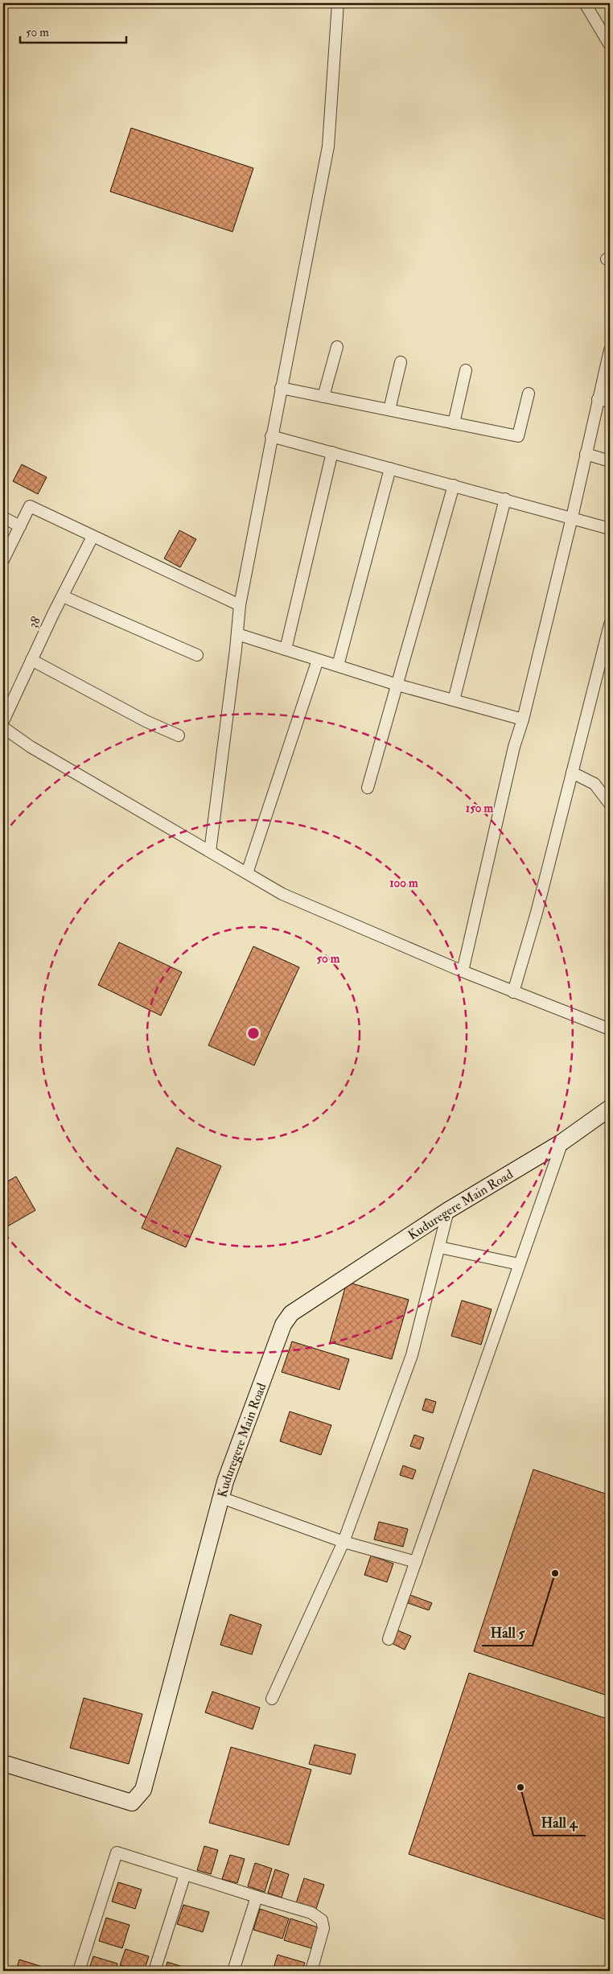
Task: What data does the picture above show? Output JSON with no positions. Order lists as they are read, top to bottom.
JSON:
{
  "streets": {
    "street": ["38", "Kuduregere Main Road"]
  },
  "places": ["Hall 5", "Hall 4"],
  "scale_bar": "50 m",
  "rings": ["150 m", "100 m", "50 m"]
}
